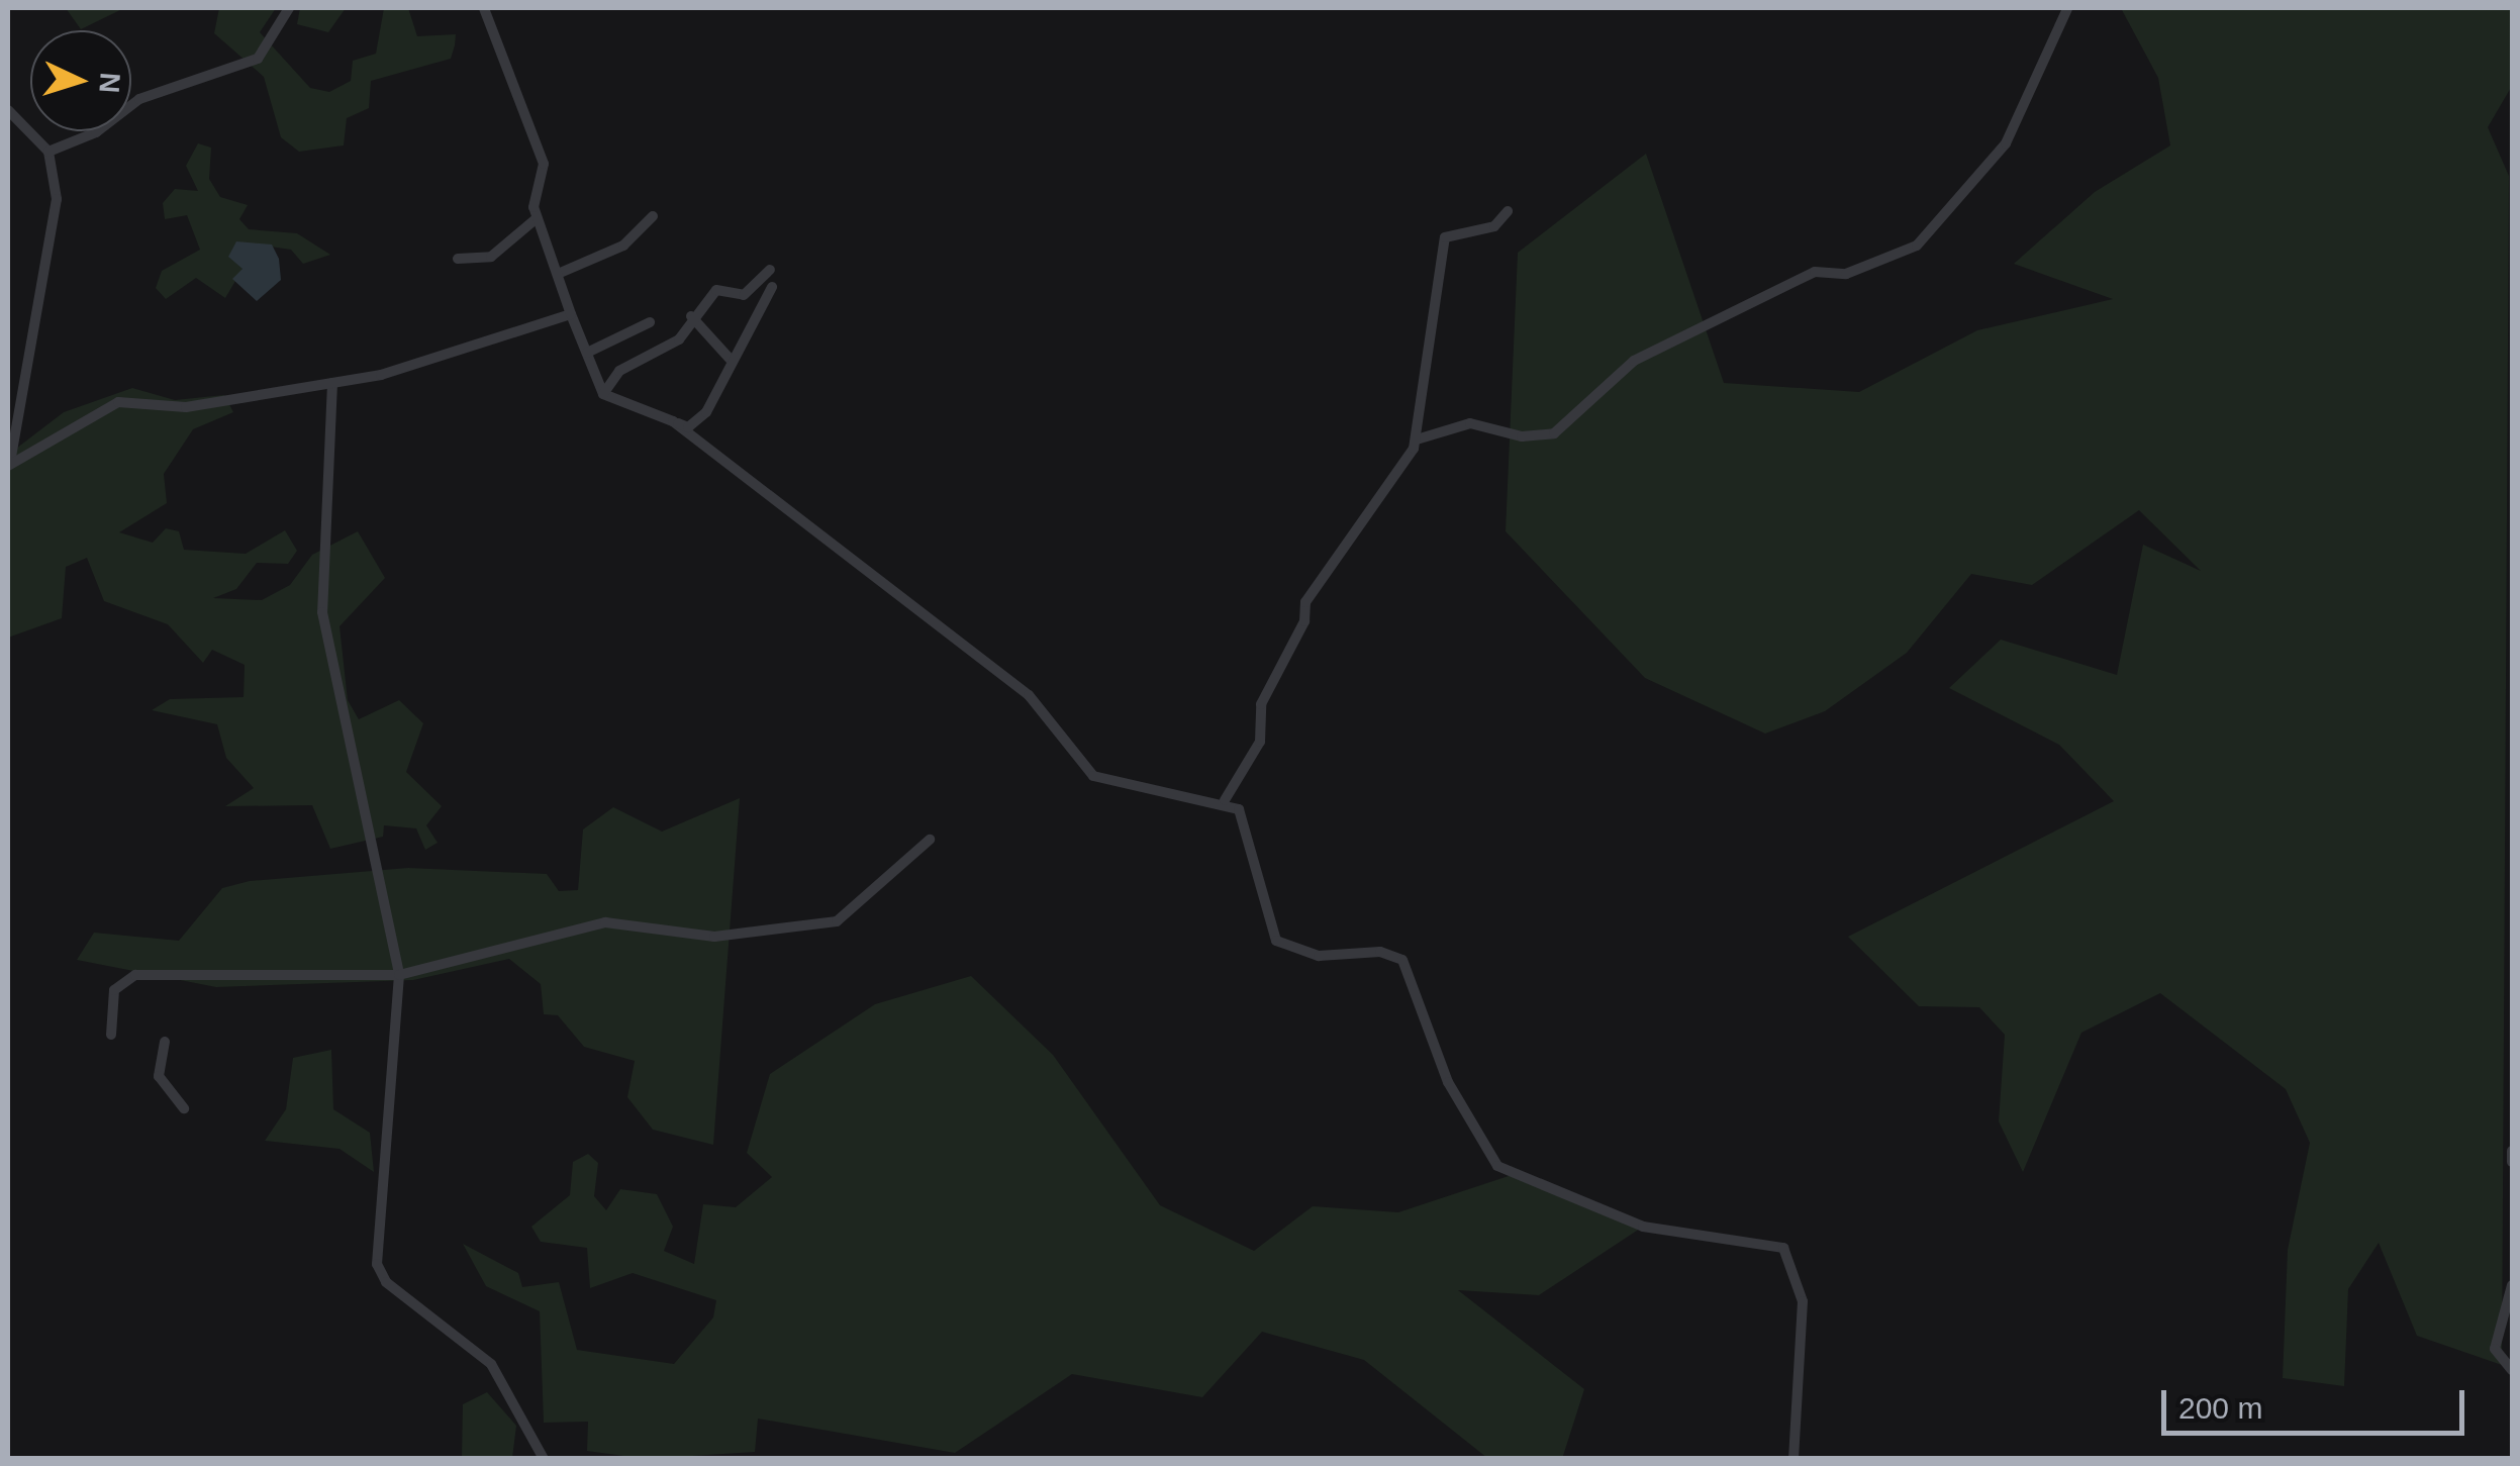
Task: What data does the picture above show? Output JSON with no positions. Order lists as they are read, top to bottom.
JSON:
{
  "scale_bar": "200 m",
  "north": "right"
}
